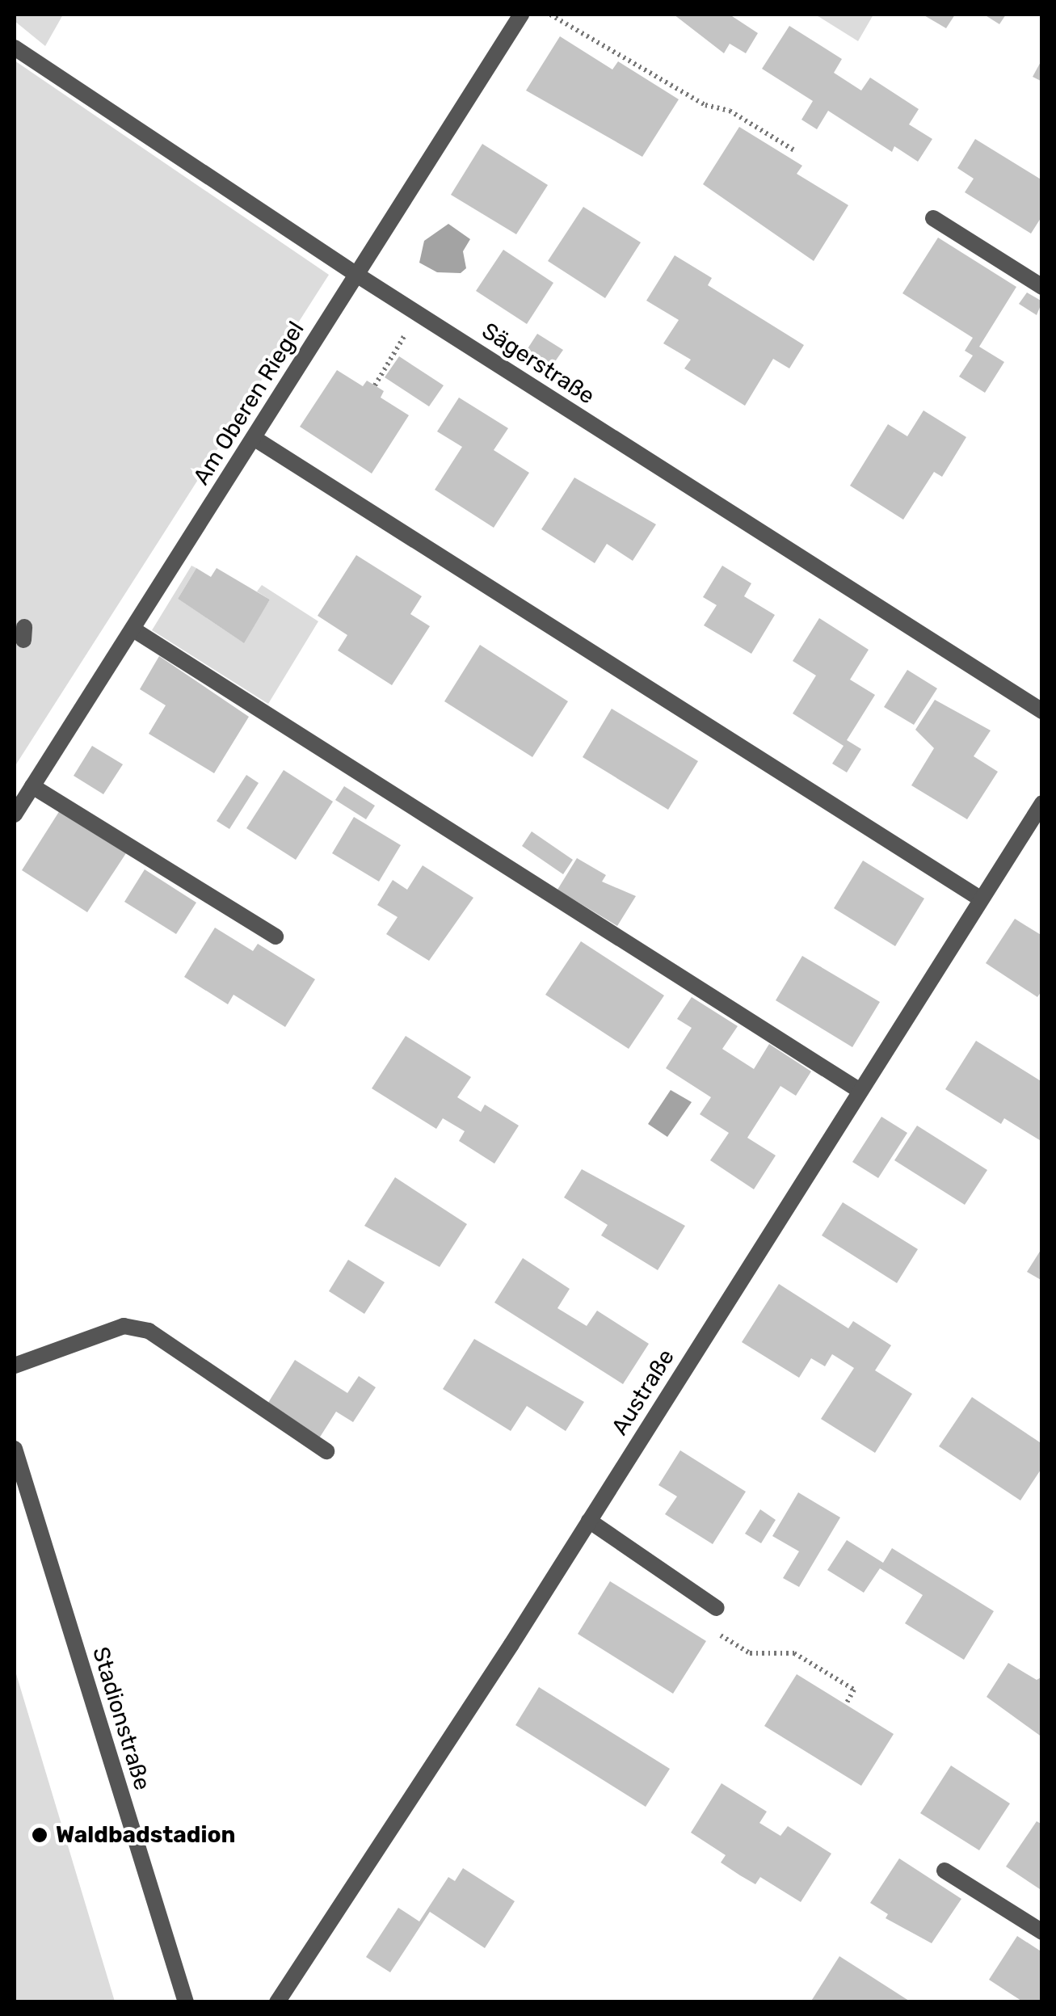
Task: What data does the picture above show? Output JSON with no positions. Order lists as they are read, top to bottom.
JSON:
{
  "streets": {
    "street": [
      "Sägerstraße",
      "Am Oberen Riegel",
      "Austraße",
      "Stadionstraße"
    ]
  },
  "crossings": [
    ["Sägerstraße", "Am Oberen Riegel"]
  ],
  "places": ["Waldbadstadion"]
}
